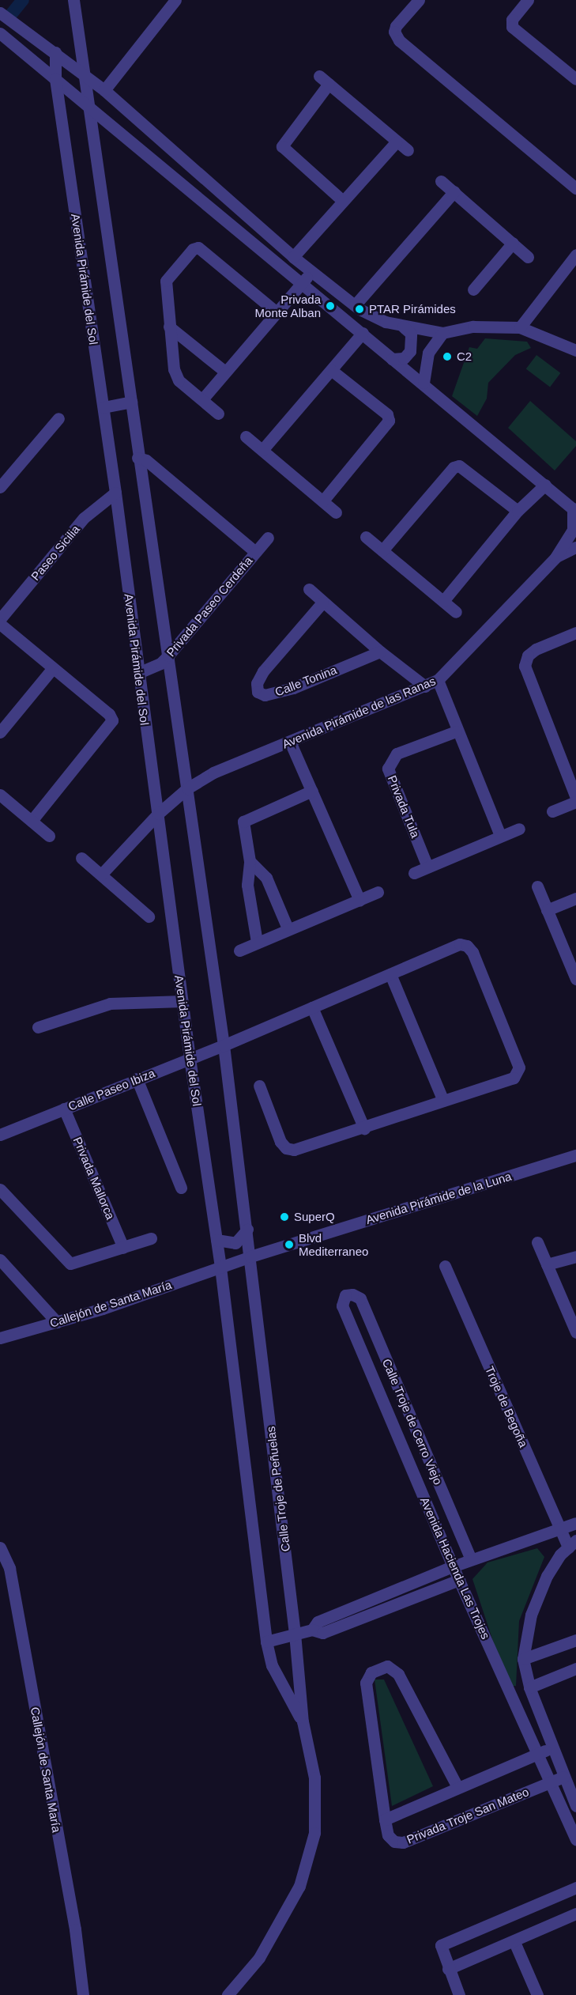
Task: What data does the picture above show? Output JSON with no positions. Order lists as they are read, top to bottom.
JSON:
{
  "streets": {
    "street": [
      "Avenida Pirámide del Sol",
      "Paseo Sicilia",
      "Privada Paseo Cerdeña",
      "Calle Tonina",
      "Avenida Pirámide de las Ranas",
      "Privada Tula",
      "Calle Paseo Ibiza",
      "Privada Mallorca",
      "Avenida Pirámide de la Luna",
      "Callejón de Santa María",
      "Troje de Begoña",
      "Calle Troje de Cerro Viejo",
      "Calle Troje de Peñuelas",
      "Avenida Hacienda Las Trojes",
      "Privada Troje San Mateo"
    ]
  },
  "crossings": [
    ["Avenida Pirámide del Sol", "Paseo Sicilia"],
    ["Avenida Pirámide del Sol", "Privada Paseo Cerdeña"],
    ["Avenida Pirámide del Sol", "Avenida Pirámide de las Ranas"],
    ["Avenida Pirámide del Sol", "Calle Paseo Ibiza"],
    ["Avenida Pirámide del Sol", "Avenida Pirámide de la Luna"],
    ["Avenida Pirámide del Sol", "Callejón de Santa María"],
    ["Avenida Pirámide del Sol", "Calle Troje de Peñuelas"],
    ["Calle Paseo Ibiza", "Privada Mallorca"],
    ["Avenida Pirámide de la Luna", "Callejón de Santa María"],
    ["Avenida Pirámide de la Luna", "Calle Troje de Peñuelas"],
    ["Callejón de Santa María", "Calle Troje de Peñuelas"],
    ["Calle Troje de Cerro Viejo", "Avenida Hacienda Las Trojes"],
    ["Avenida Hacienda Las Trojes", "Privada Troje San Mateo"]
  ],
  "places": [
    "Privada Monte Alban",
    "PTAR Pirámides",
    "C2",
    "SuperQ",
    "Blvd Mediterraneo"
  ]
}
